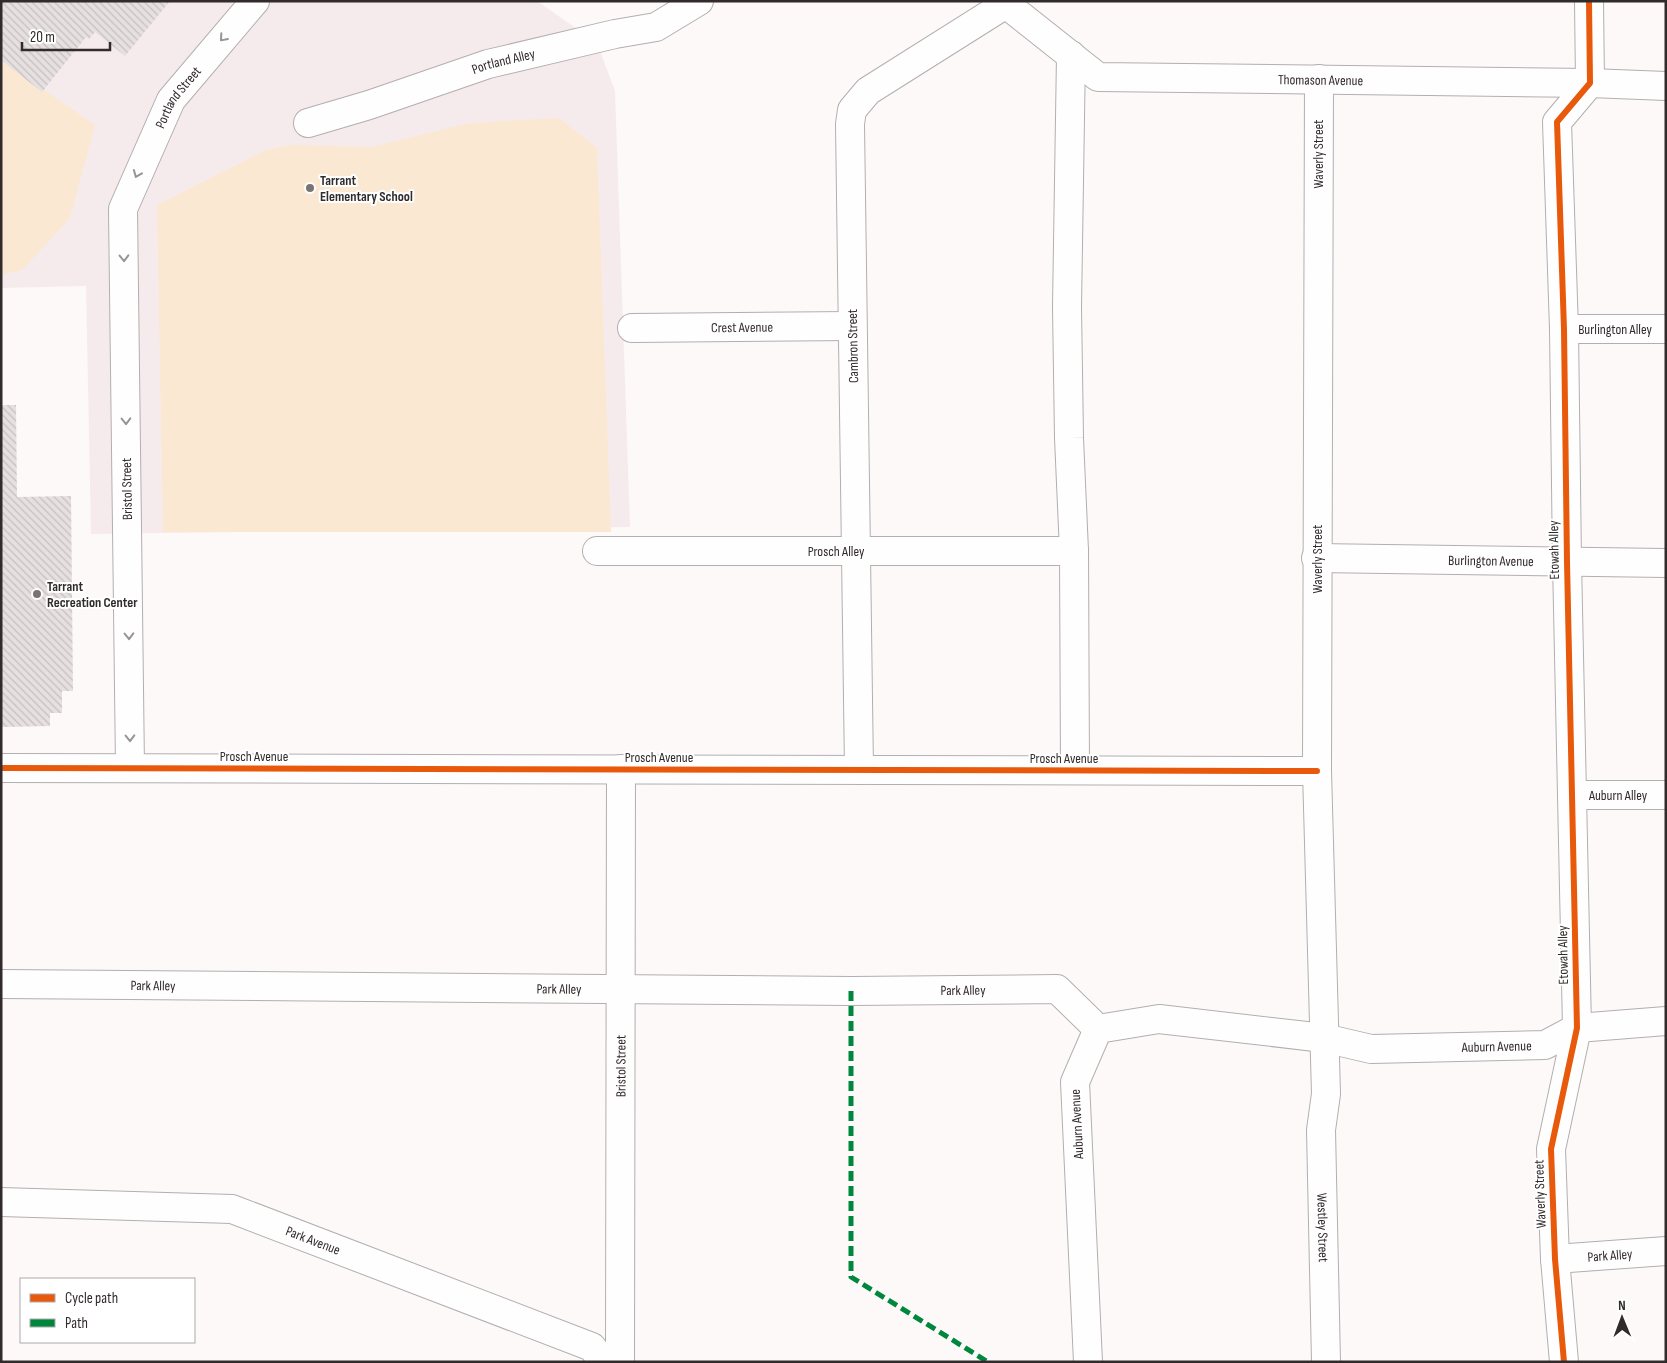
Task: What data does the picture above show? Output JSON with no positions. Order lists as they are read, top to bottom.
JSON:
{
  "streets": {
    "street": [
      "Portland Alley",
      "Thomason Avenue",
      "Portland Street",
      "Waverly Street",
      "Crest Avenue",
      "Burlington Alley",
      "Cambron Street",
      "Bristol Street",
      "Etowah Alley",
      "Prosch Alley",
      "Burlington Avenue",
      "Prosch Avenue",
      "Auburn Alley",
      "Park Alley",
      "Auburn Avenue",
      "Westley Street",
      "Park Avenue"
    ]
  },
  "crossings": [
    ["Thomason Avenue", "Waverly Street"],
    ["Thomason Avenue", "Cambron Street"],
    ["Thomason Avenue", "Etowah Alley"],
    ["Portland Street", "Bristol Street"],
    ["Waverly Street", "Etowah Alley"],
    ["Waverly Street", "Burlington Avenue"],
    ["Waverly Street", "Prosch Avenue"],
    ["Waverly Street", "Park Alley"],
    ["Waverly Street", "Auburn Avenue"],
    ["Waverly Street", "Westley Street"],
    ["Crest Avenue", "Cambron Street"],
    ["Burlington Alley", "Etowah Alley"],
    ["Cambron Street", "Prosch Alley"],
    ["Cambron Street", "Prosch Avenue"],
    ["Bristol Street", "Prosch Avenue"],
    ["Bristol Street", "Park Alley"],
    ["Etowah Alley", "Burlington Avenue"],
    ["Etowah Alley", "Auburn Alley"],
    ["Etowah Alley", "Auburn Avenue"],
    ["Park Alley", "Auburn Avenue"],
    ["Auburn Avenue", "Westley Street"]
  ],
  "one_way": ["Portland Street", "Bristol Street"],
  "places": ["Tarrant Elementary School", "Tarrant Recreation Center"],
  "legend": ["Cycle path", "Path"],
  "scale_bar": "20 m",
  "north": "top"
}
